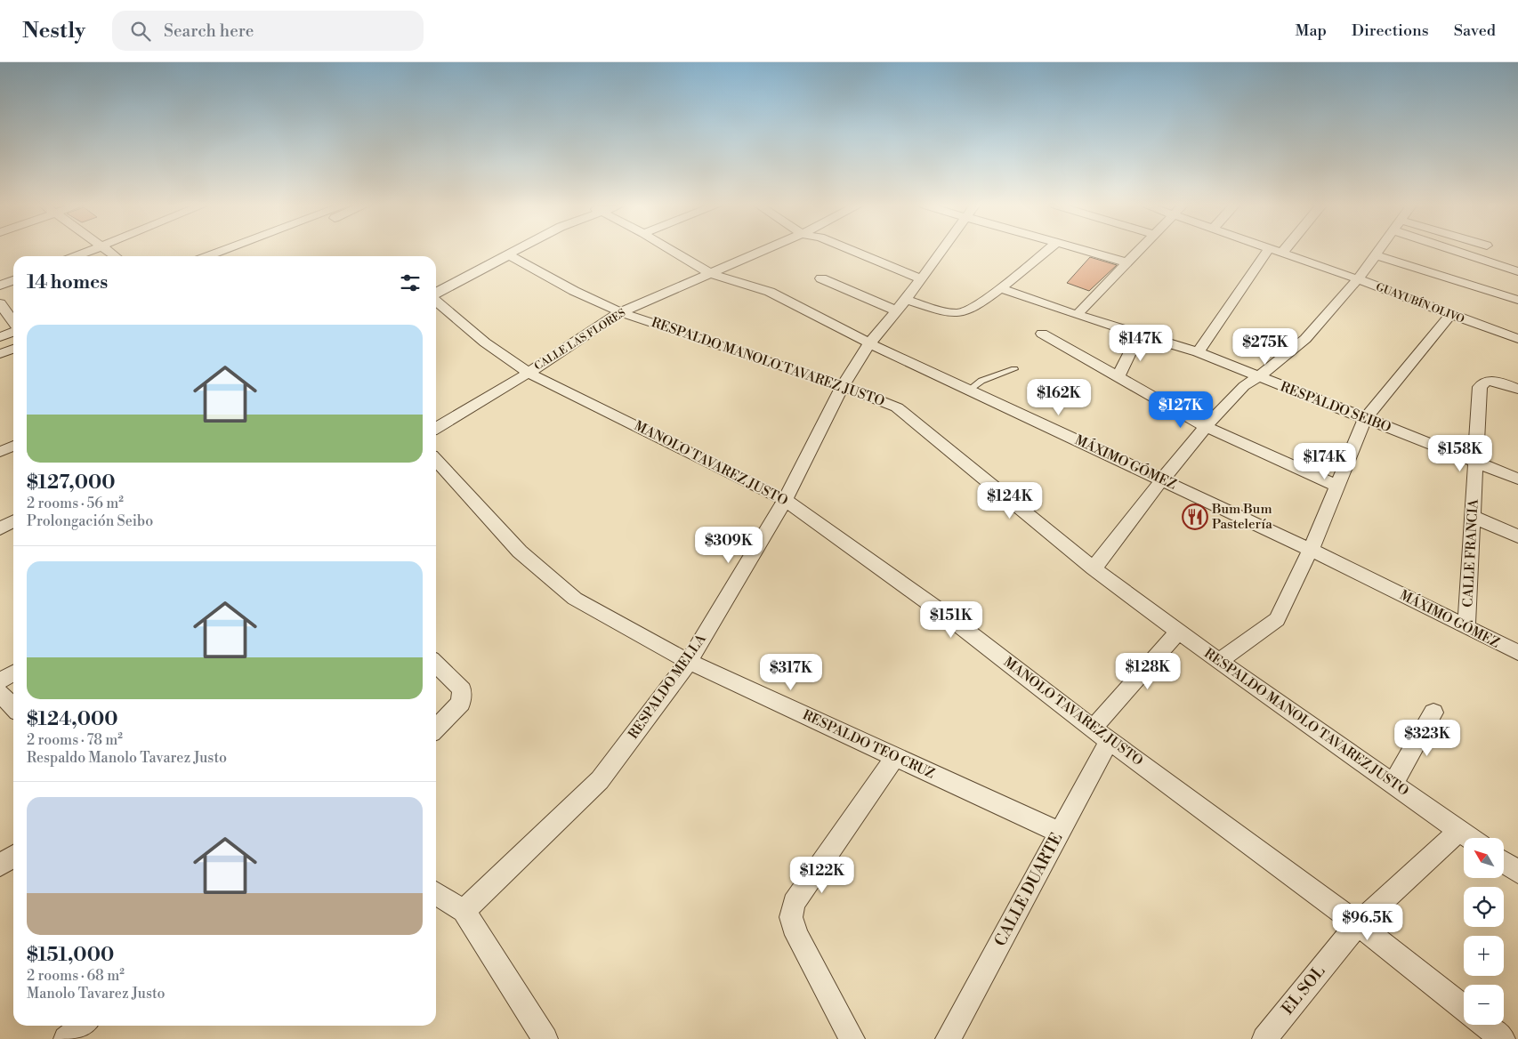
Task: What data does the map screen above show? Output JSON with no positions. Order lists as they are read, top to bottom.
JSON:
{
  "streets": {
    "street": [
      "GUAYUBÍN OLIVO",
      "CALLE LAS FLORES",
      "RESPALDO MANOLO TAVAREZ JUSTO",
      "RESPALDO SEIBO",
      "MÁXIMO GÓMEZ",
      "MANOLO TAVAREZ JUSTO",
      "CALLE FRANCIA",
      "RESPALDO MELLA",
      "RESPALDO TEO CRUZ",
      "CALLE DUARTE",
      "EL SOL"
    ]
  },
  "crossings": [
    ["CALLE LAS FLORES", "RESPALDO MANOLO TAVAREZ JUSTO"],
    ["CALLE LAS FLORES", "MÁXIMO GÓMEZ"],
    ["CALLE LAS FLORES", "MANOLO TAVAREZ JUSTO"],
    ["RESPALDO MANOLO TAVAREZ JUSTO", "MANOLO TAVAREZ JUSTO"],
    ["RESPALDO MANOLO TAVAREZ JUSTO", "RESPALDO MELLA"],
    ["RESPALDO MANOLO TAVAREZ JUSTO", "CALLE DUARTE"],
    ["RESPALDO MANOLO TAVAREZ JUSTO", "EL SOL"],
    ["RESPALDO SEIBO", "CALLE FRANCIA"],
    ["MÁXIMO GÓMEZ", "CALLE FRANCIA"],
    ["MÁXIMO GÓMEZ", "RESPALDO MELLA"],
    ["MANOLO TAVAREZ JUSTO", "RESPALDO MELLA"],
    ["MANOLO TAVAREZ JUSTO", "CALLE DUARTE"],
    ["MANOLO TAVAREZ JUSTO", "EL SOL"],
    ["RESPALDO MELLA", "RESPALDO TEO CRUZ"],
    ["RESPALDO TEO CRUZ", "CALLE DUARTE"]
  ],
  "places": {
    "restaurant": ["Bum Bum Pastelería"]
  },
  "north": "top left",
  "page": {
    "header": "Nestly",
    "search": "Search here",
    "nav": ["Map", "Directions", "Saved"],
    "heading": "14 homes",
    "list": [
      {
        "name": "$127,000",
        "note": "2 rooms · 56 m² · Prolongación Seibo"
      },
      {
        "name": "$124,000",
        "note": "2 rooms · 78 m² · Respaldo Manolo Tavarez Justo"
      },
      {
        "name": "$151,000",
        "note": "2 rooms · 68 m² · Manolo Tavarez Justo"
      }
    ],
    "price": [
      "$147K",
      "$275K",
      "$162K",
      "$127K",
      "$158K",
      "$174K",
      "$124K",
      "$309K",
      "$151K",
      "$128K",
      "$317K",
      "$323K",
      "$122K",
      "$96.5K"
    ],
    "map_buttons": ["+", "−"]
  }
}
